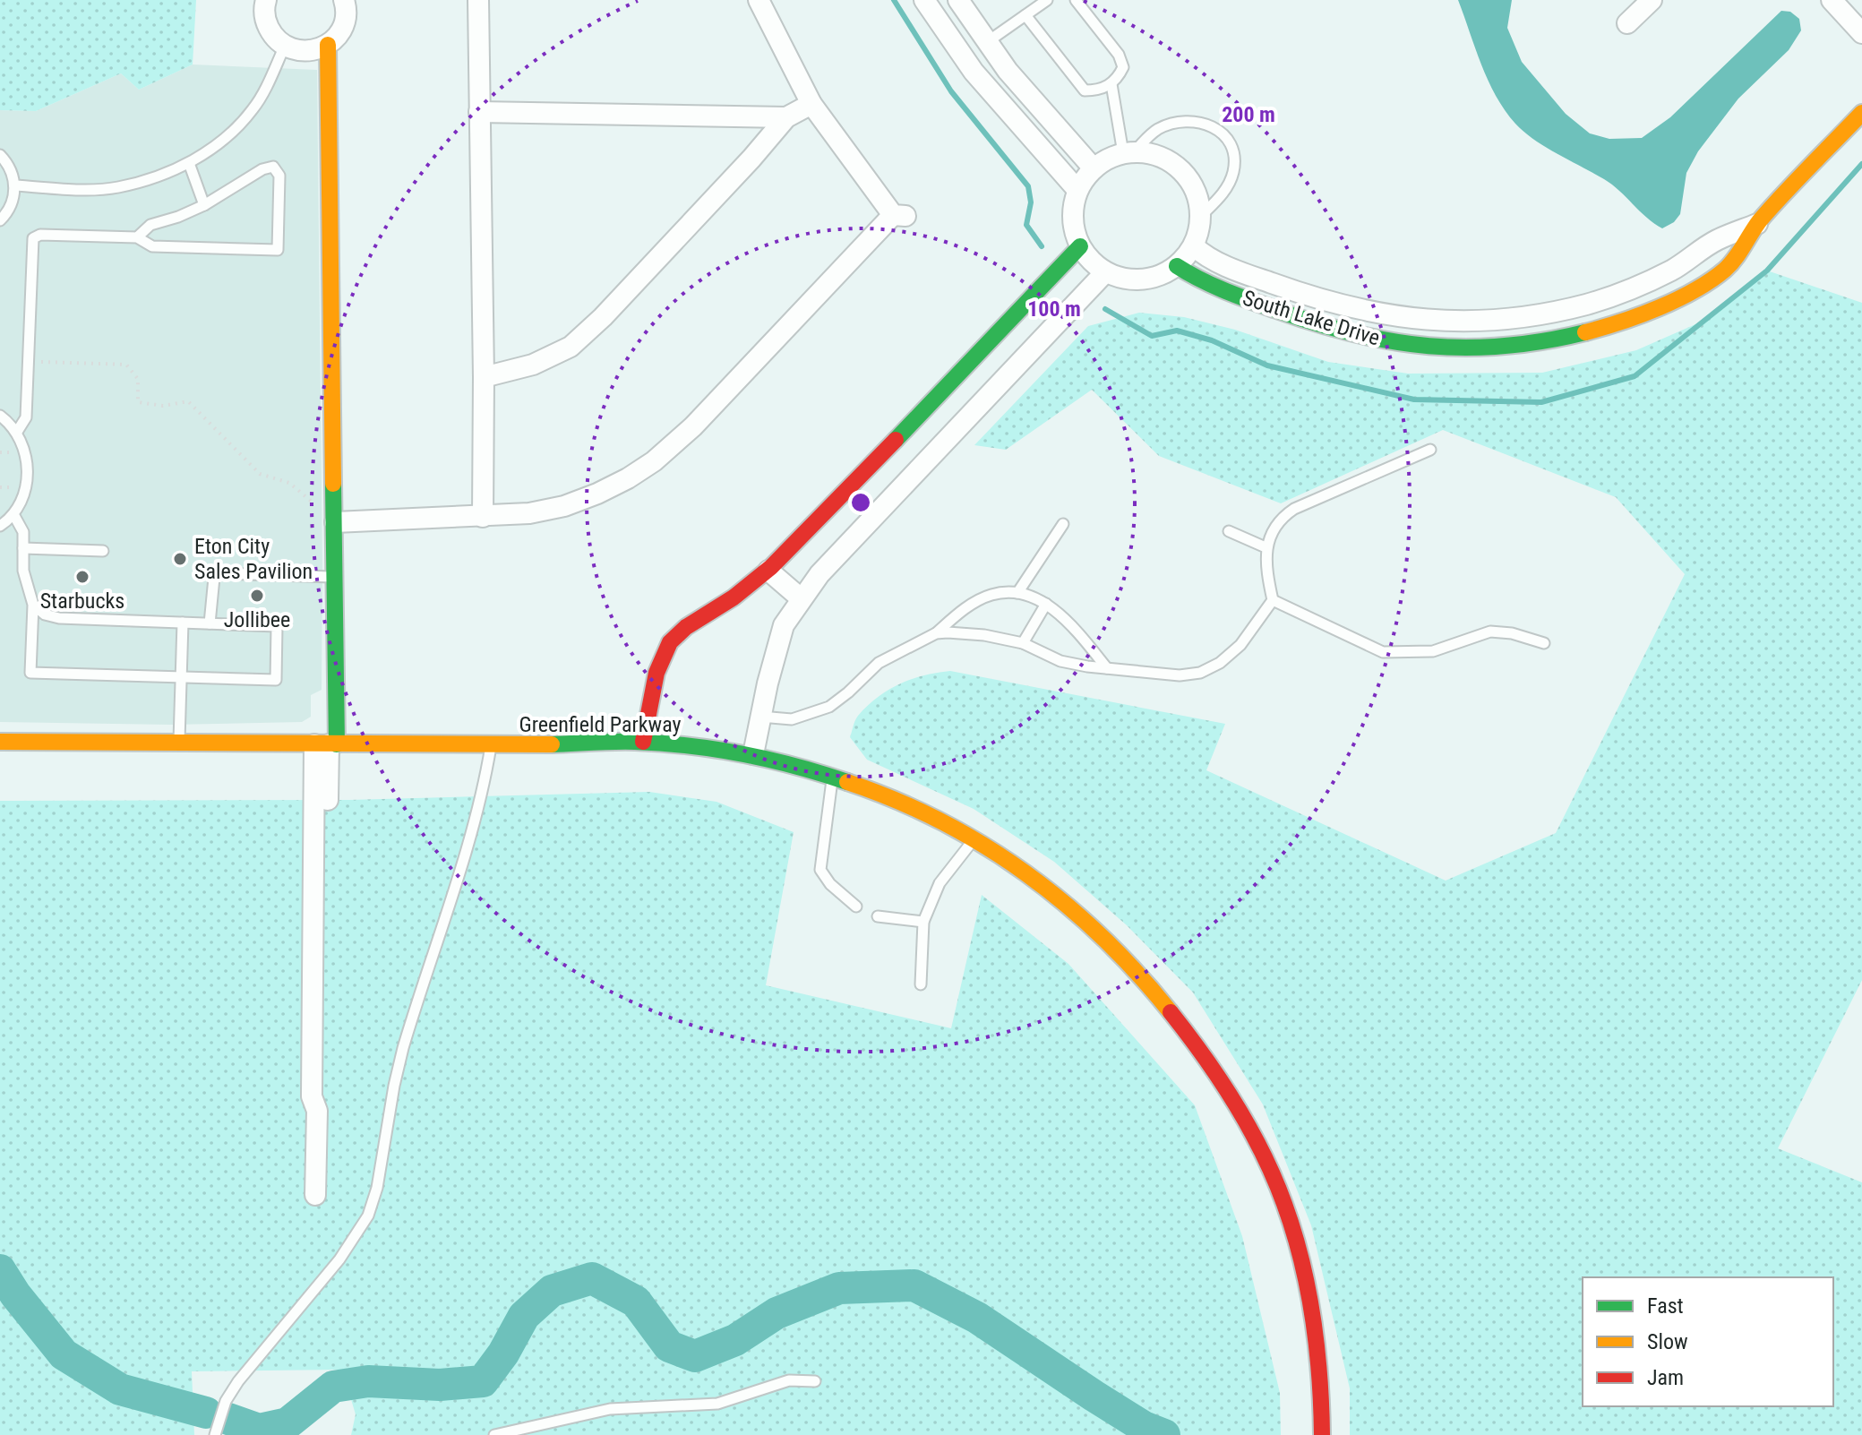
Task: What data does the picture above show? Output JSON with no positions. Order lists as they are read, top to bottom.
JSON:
{
  "streets": {
    "street": ["South Lake Drive", "Greenfield Parkway"]
  },
  "places": ["Eton City Sales Pavilion", "Starbucks", "Jollibee"],
  "legend": ["Fast", "Slow", "Jam"],
  "rings": ["200 m", "100 m"]
}
